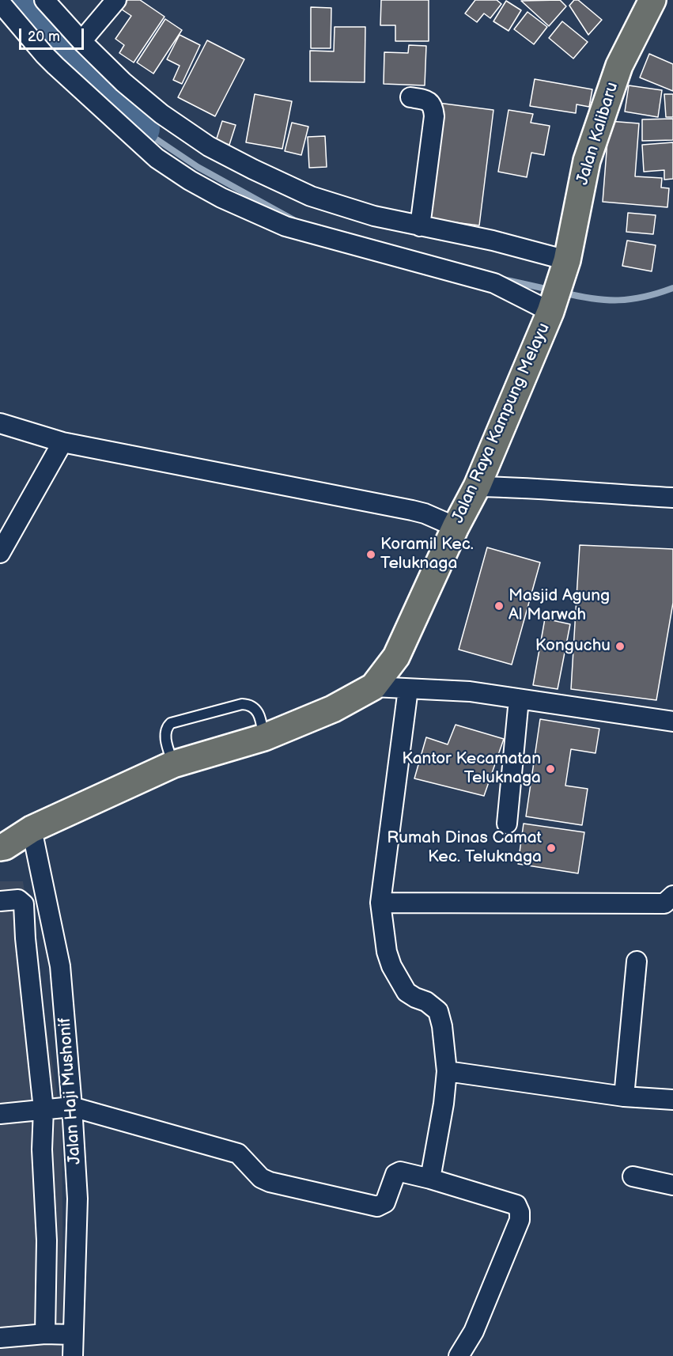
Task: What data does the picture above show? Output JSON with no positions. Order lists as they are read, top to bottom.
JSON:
{
  "streets": {
    "main road": ["Jalan Kalibaru", "Jalan Raya Kampung Melayu"],
    "street": ["Jalan Haji Mushonif"]
  },
  "crossings": [
    ["Jalan Kalibaru", "Jalan Raya Kampung Melayu"],
    ["Jalan Raya Kampung Melayu", "Jalan Haji Mushonif"]
  ],
  "places": [
    "Koramil Kec. Teluknaga",
    "Masjid Agung Al Marwah",
    "Konguchu",
    "Kantor Kecamatan Teluknaga",
    "Rumah Dinas Camat Kec. Teluknaga"
  ],
  "scale_bar": "20 m"
}
